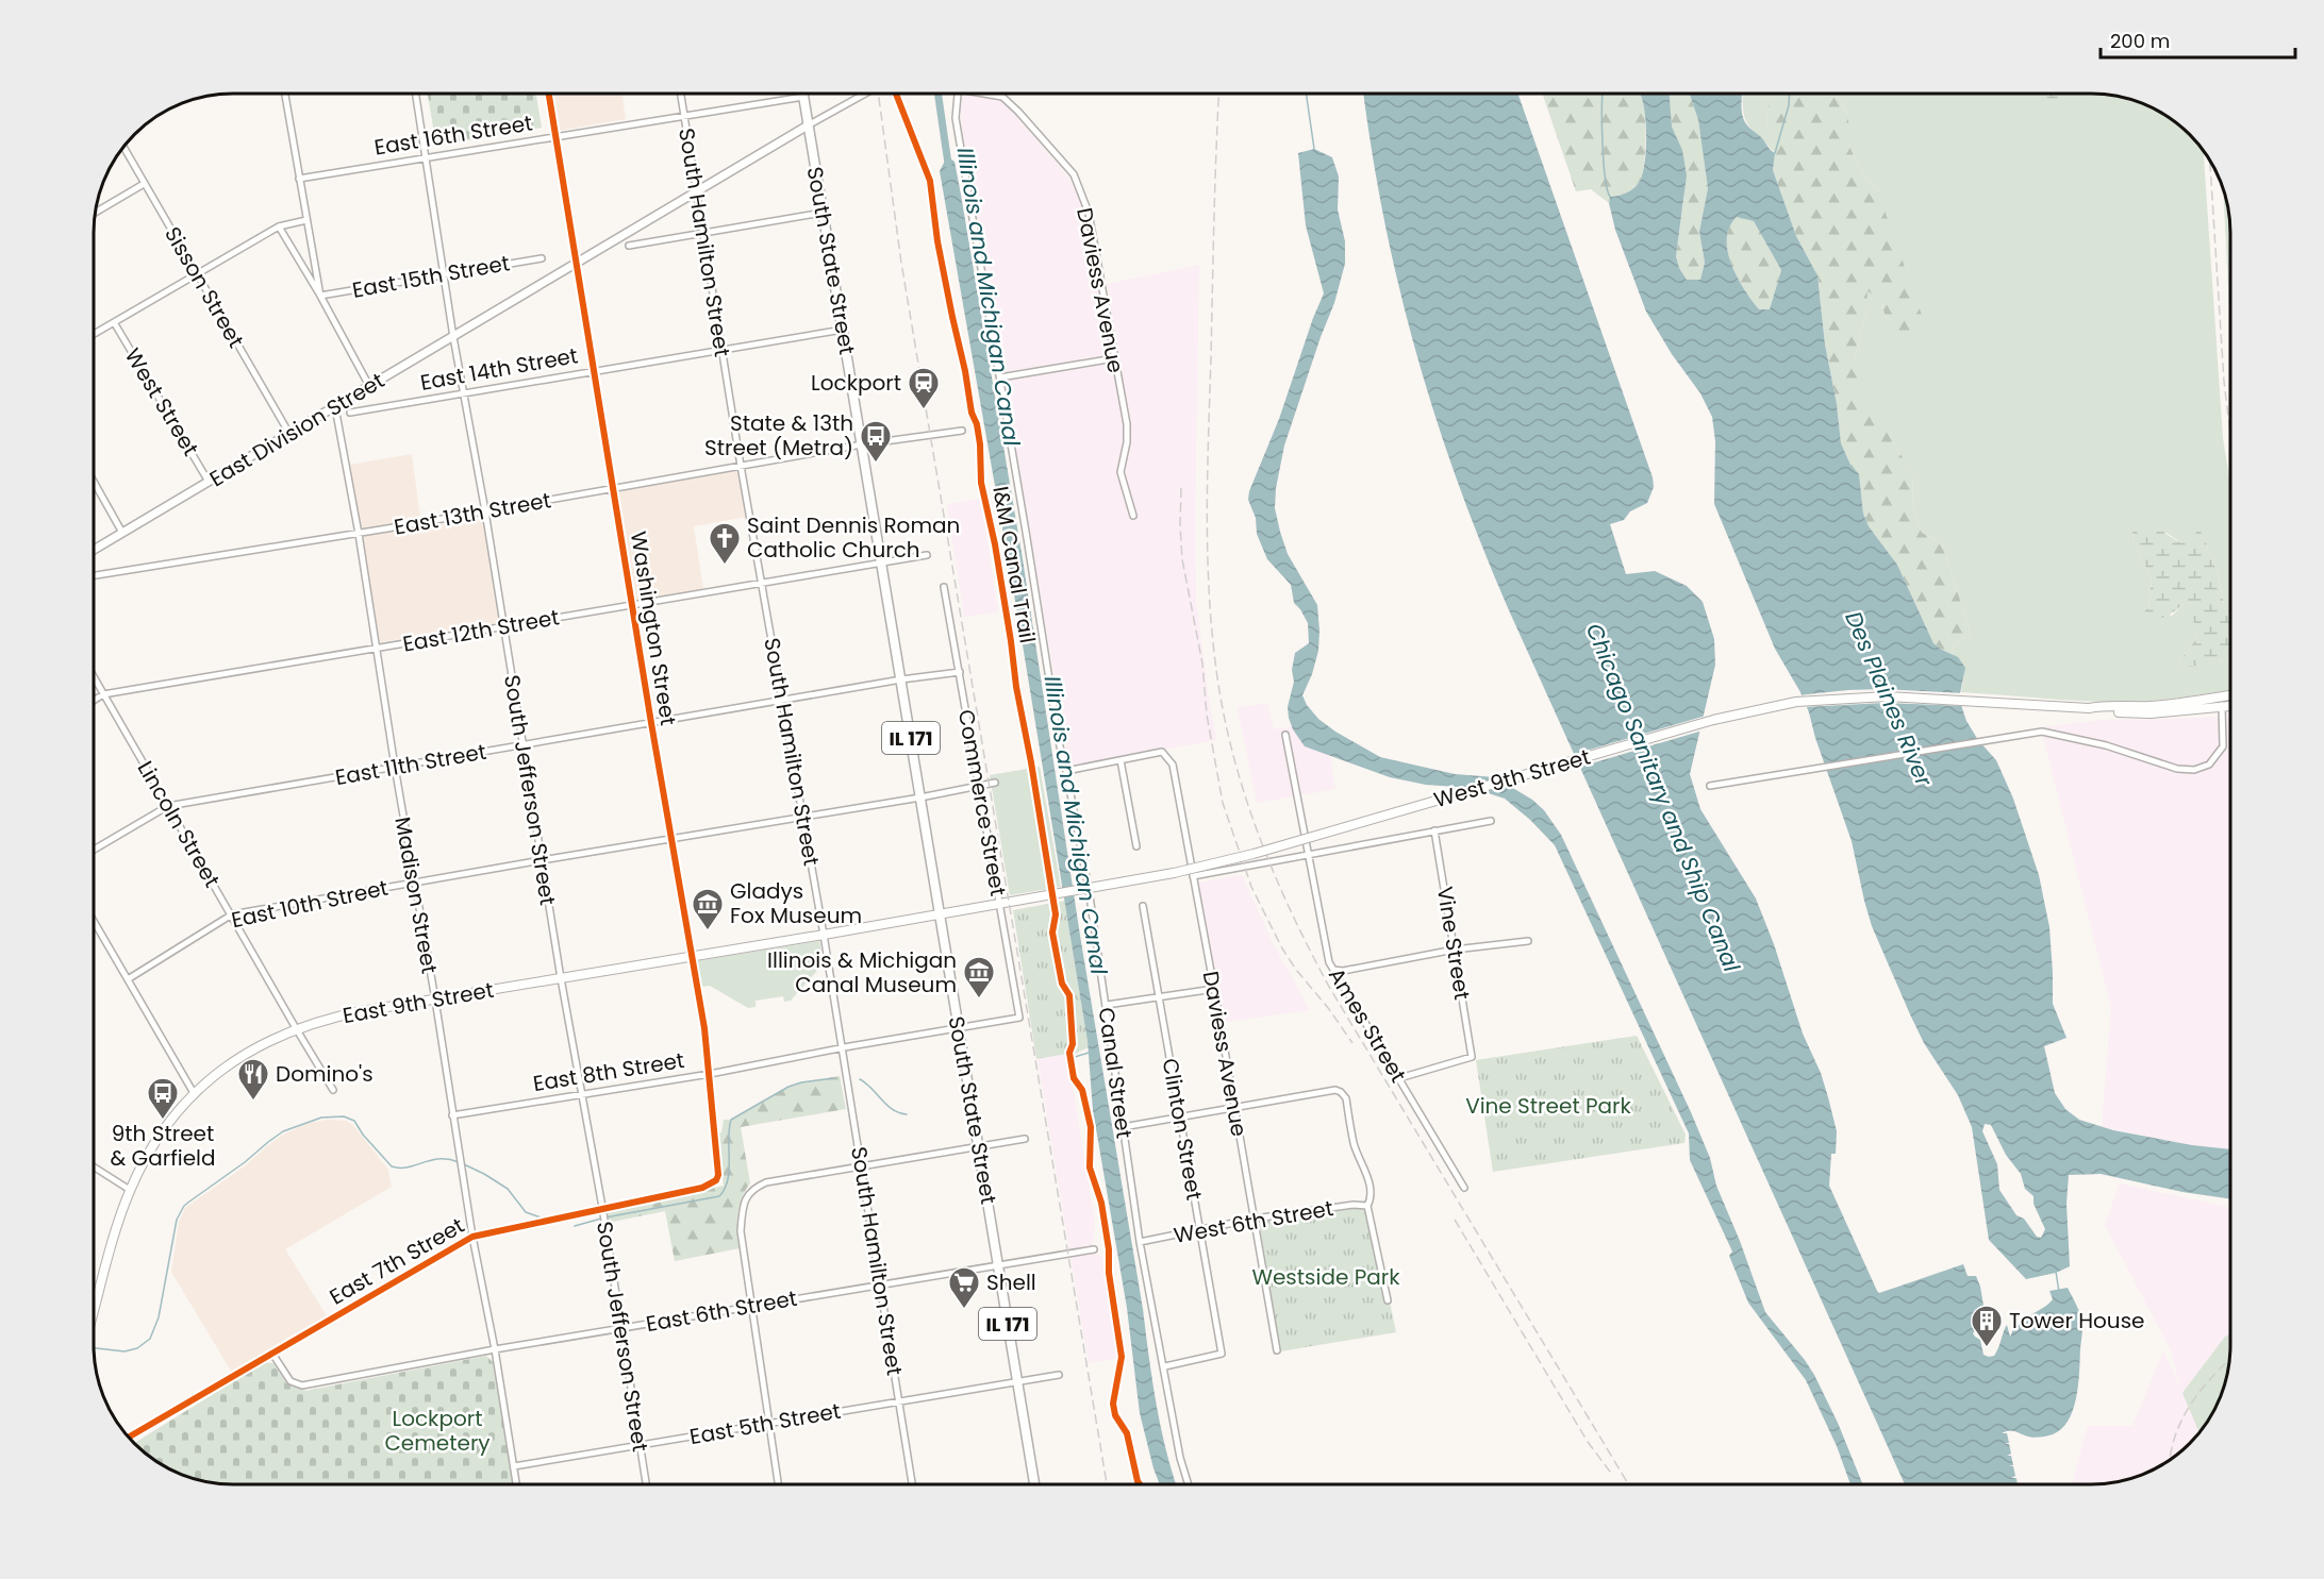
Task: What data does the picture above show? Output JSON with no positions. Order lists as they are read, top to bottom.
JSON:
{
  "streets": {
    "main road": [
      "South State Street",
      "IL 171",
      "West 9th Street",
      "East 9th Street"
    ],
    "street": [
      "East 16th Street",
      "South Hamilton Street",
      "East 15th Street",
      "Sisson Street",
      "Daviess Avenue",
      "East 14th Street",
      "West Street",
      "East Division Street",
      "East 13th Street",
      "Washington Street",
      "East 12th Street",
      "East 11th Street",
      "South Jefferson Street",
      "Commerce Street",
      "Lincoln Street",
      "Madison Street",
      "East 10th Street",
      "Vine Street",
      "Ames Street",
      "East 8th Street",
      "Canal Street",
      "Clinton Street",
      "West 6th Street",
      "East 7th Street",
      "East 6th Street",
      "East 5th Street"
    ],
    "cycle path": ["I&M Canal Trail"]
  },
  "crossings": [
    ["East 16th Street", "South Hamilton Street"],
    ["East 16th Street", "South State Street"],
    ["East 16th Street", "Washington Street"],
    ["East 16th Street", "South Jefferson Street"],
    ["South Hamilton Street", "East 14th Street"],
    ["South Hamilton Street", "East Division Street"],
    ["South Hamilton Street", "East 13th Street"],
    ["South Hamilton Street", "East 12th Street"],
    ["South Hamilton Street", "East 11th Street"],
    ["South Hamilton Street", "East 10th Street"],
    ["South Hamilton Street", "East 9th Street"],
    ["South Hamilton Street", "East 8th Street"],
    ["South Hamilton Street", "East 6th Street"],
    ["South Hamilton Street", "East 5th Street"],
    ["South State Street", "East 14th Street"],
    ["South State Street", "East Division Street"],
    ["South State Street", "East 13th Street"],
    ["South State Street", "East 12th Street"],
    ["South State Street", "East 11th Street"],
    ["South State Street", "West 9th Street"],
    ["South State Street", "East 10th Street"],
    ["South State Street", "East 9th Street"],
    ["South State Street", "East 8th Street"],
    ["South State Street", "East 6th Street"],
    ["South State Street", "East 5th Street"],
    ["East 15th Street", "South Jefferson Street"],
    ["Sisson Street", "East Division Street"],
    ["Daviess Avenue", "West 9th Street"],
    ["Daviess Avenue", "West 6th Street"],
    ["East 14th Street", "Washington Street"],
    ["East 14th Street", "South Jefferson Street"],
    ["West Street", "East Division Street"],
    ["East Division Street", "Washington Street"],
    ["East Division Street", "South Jefferson Street"],
    ["East Division Street", "Madison Street"],
    ["East 13th Street", "Washington Street"],
    ["East 13th Street", "South Jefferson Street"],
    ["East 13th Street", "Madison Street"],
    ["Washington Street", "East 12th Street"],
    ["Washington Street", "East 11th Street"],
    ["Washington Street", "East 10th Street"],
    ["Washington Street", "East 9th Street"],
    ["Washington Street", "East 8th Street"],
    ["Washington Street", "East 7th Street"],
    ["East 12th Street", "South Jefferson Street"],
    ["East 12th Street", "Lincoln Street"],
    ["East 12th Street", "Madison Street"],
    ["East 11th Street", "South Jefferson Street"],
    ["East 11th Street", "Commerce Street"],
    ["East 11th Street", "Lincoln Street"],
    ["East 11th Street", "Madison Street"],
    ["West 9th Street", "Commerce Street"],
    ["West 9th Street", "Vine Street"],
    ["West 9th Street", "East 9th Street"],
    ["West 9th Street", "Ames Street"],
    ["West 9th Street", "Canal Street"],
    ["South Jefferson Street", "East 10th Street"],
    ["South Jefferson Street", "East 9th Street"],
    ["South Jefferson Street", "East 8th Street"],
    ["South Jefferson Street", "East 7th Street"],
    ["South Jefferson Street", "East 6th Street"],
    ["South Jefferson Street", "East 5th Street"],
    ["Commerce Street", "East 10th Street"],
    ["Commerce Street", "East 8th Street"],
    ["Lincoln Street", "East 10th Street"],
    ["Lincoln Street", "East 9th Street"],
    ["Madison Street", "East 10th Street"],
    ["Madison Street", "East 9th Street"],
    ["Madison Street", "East 8th Street"],
    ["Madison Street", "East 7th Street"],
    ["Madison Street", "East 6th Street"],
    ["Madison Street", "East 5th Street"],
    ["Vine Street", "Ames Street"],
    ["Canal Street", "Clinton Street"],
    ["Canal Street", "West 6th Street"],
    ["Clinton Street", "West 6th Street"],
    ["East 7th Street", "East 6th Street"]
  ],
  "water": ["Illinois and Michigan Canal", "Des Plaines River", "Chicago Sanitary and Ship Canal"],
  "parks": ["Vine Street Park", "Westside Park", "Lockport Cemetery"],
  "places": {
    "station": ["Lockport"],
    "bus stop": ["State & 13th Street (Metra)", "9th Street & Garfield"],
    "church": ["Saint Dennis Roman Catholic Church"],
    "museum": ["Gladys Fox Museum", "Illinois & Michigan Canal Museum"],
    "restaurant": ["Domino's"],
    "supermarket": ["Shell"],
    "building": ["Tower House"]
  },
  "scale_bar": "200 m"
}
